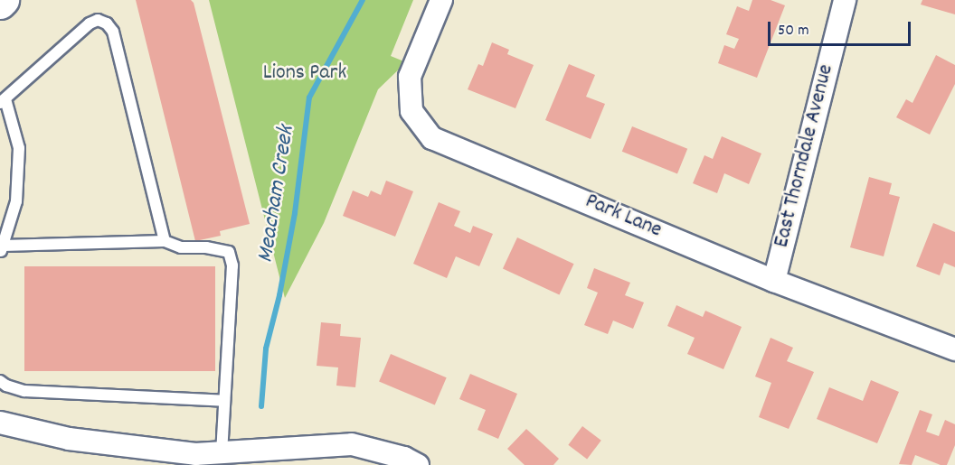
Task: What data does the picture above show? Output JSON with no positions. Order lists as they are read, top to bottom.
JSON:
{
  "streets": {
    "street": ["East Thorndale Avenue", "Park Lane"]
  },
  "crossings": [
    ["East Thorndale Avenue", "Park Lane"]
  ],
  "water": ["Meacham Creek"],
  "parks": ["Lions Park"],
  "scale_bar": "50 m"
}
